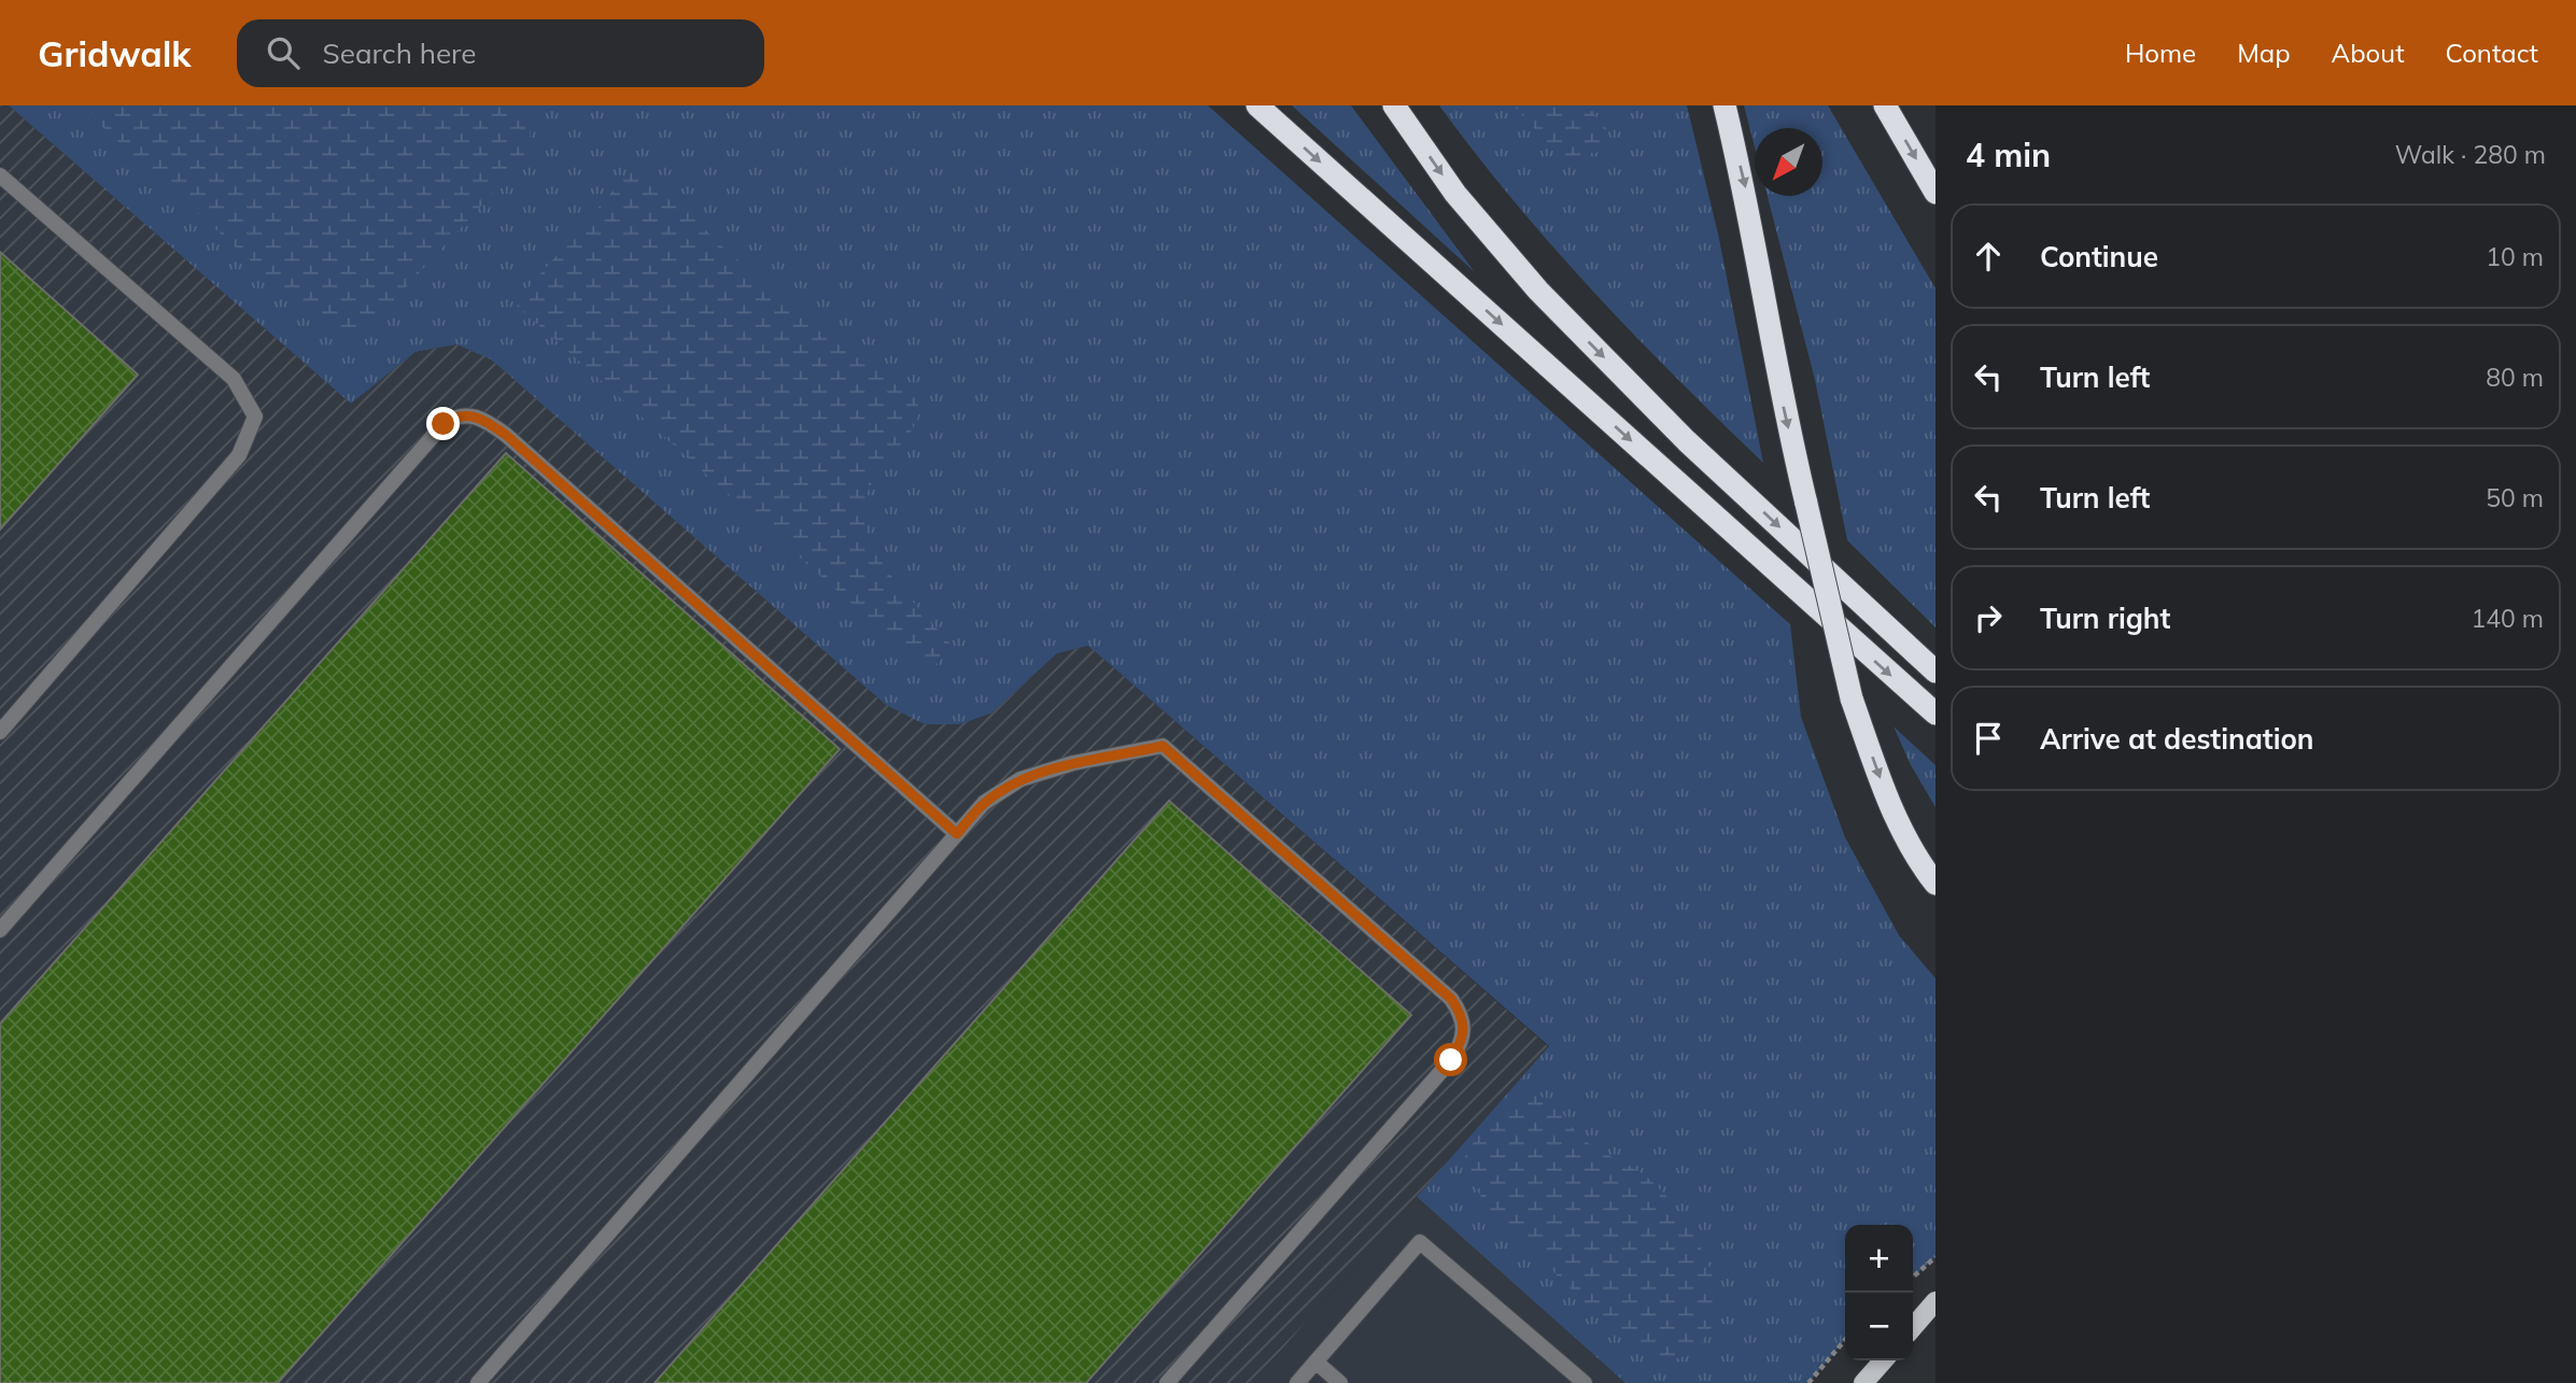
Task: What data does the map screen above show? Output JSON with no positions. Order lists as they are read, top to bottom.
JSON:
{
  "north": "bottom left",
  "page": {
    "header": "Gridwalk",
    "search": "Search here",
    "nav": [
      "Home",
      "Map",
      "About",
      "Contact"
    ],
    "heading": ["4 min", "Walk · 280 m"],
    "list": [
      ["Continue", "10 m"],
      ["Turn left", "80 m"],
      ["Turn left", "50 m"],
      ["Turn right", "140 m"],
      "Arrive at destination"
    ],
    "map_buttons": ["+", "−"]
  }
}
